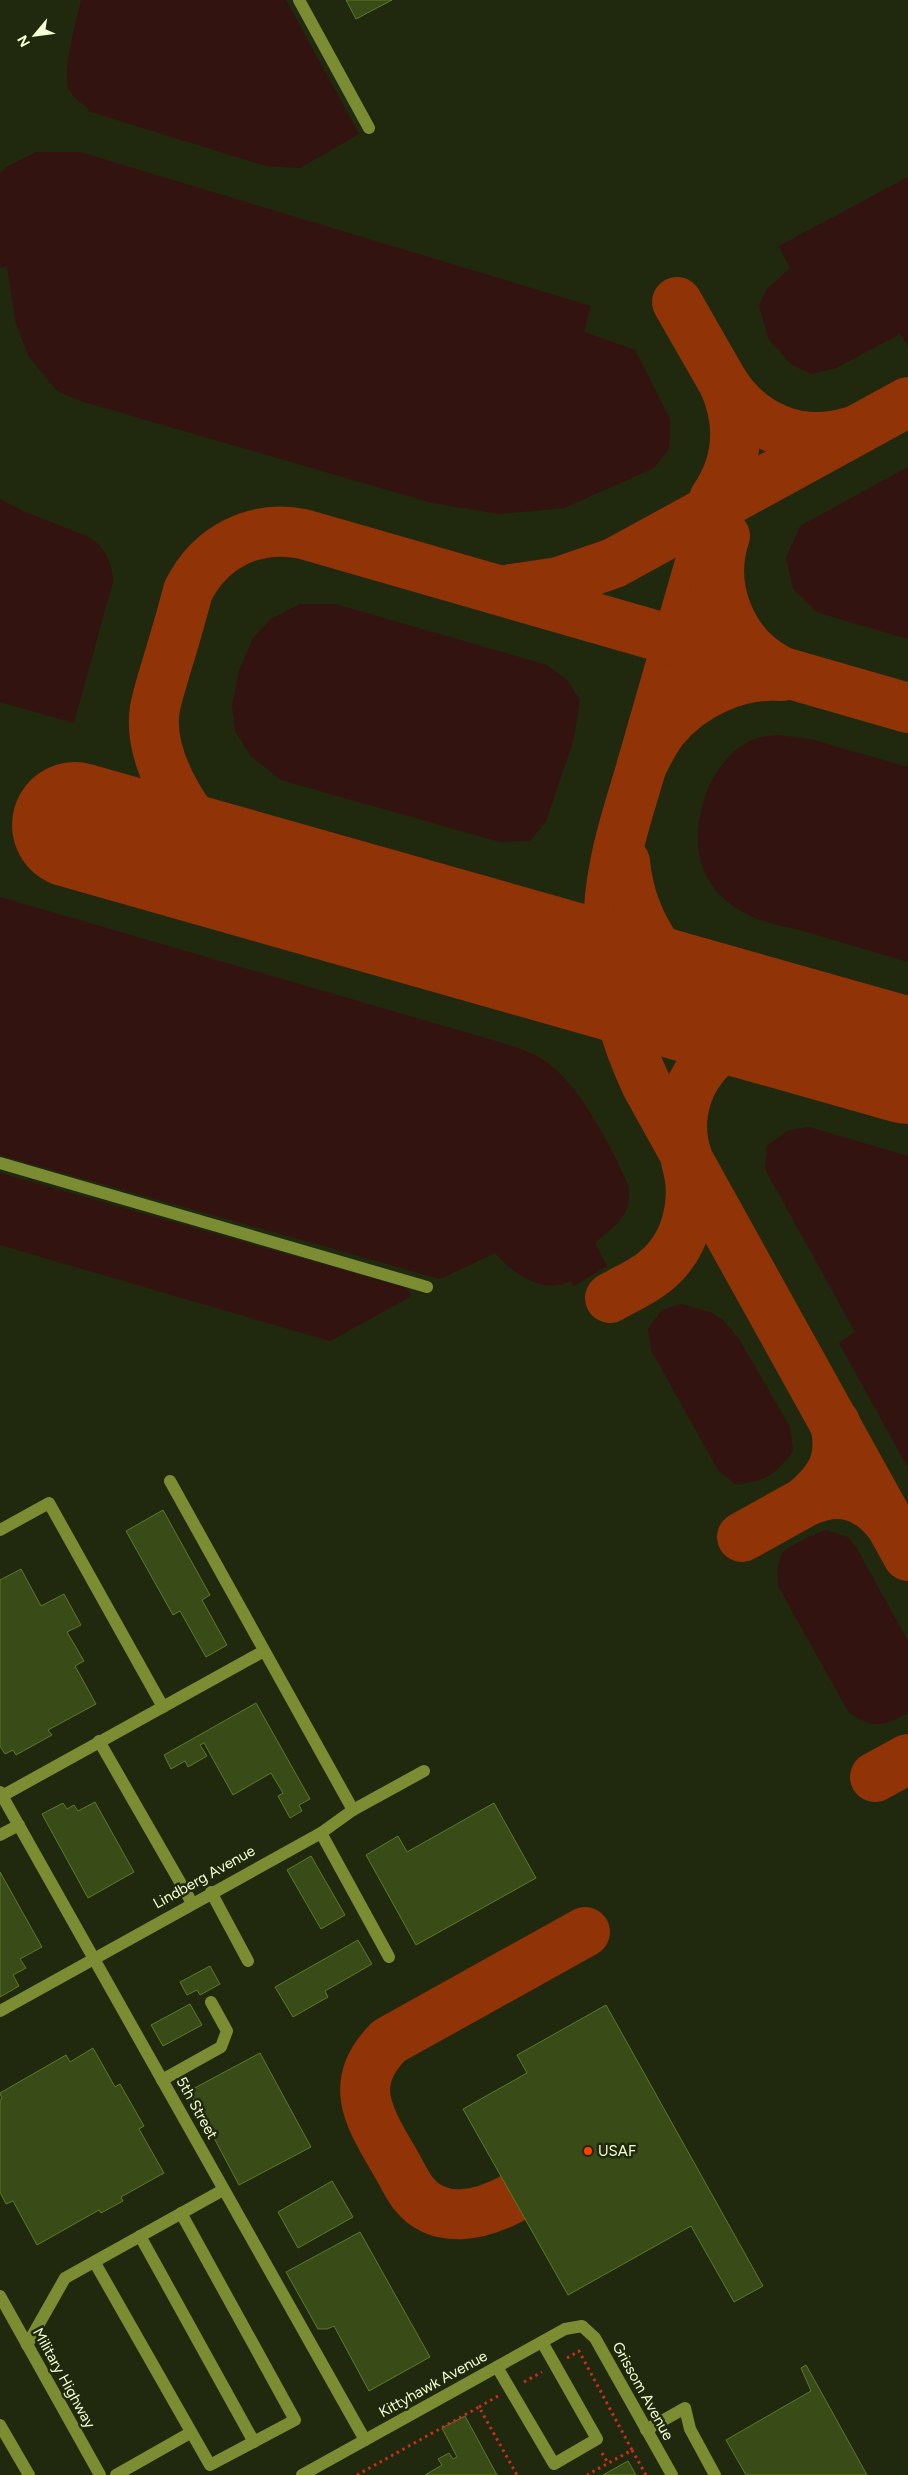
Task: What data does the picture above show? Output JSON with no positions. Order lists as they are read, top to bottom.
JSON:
{
  "streets": {
    "street": [
      "Lindberg Avenue",
      "5th Street",
      "Military Highway",
      "Kittyhawk Avenue",
      "Grissom Avenue"
    ]
  },
  "crossings": [
    ["Lindberg Avenue", "5th Street"],
    ["5th Street", "Kittyhawk Avenue"],
    ["Kittyhawk Avenue", "Grissom Avenue"]
  ],
  "places": ["USAF"],
  "north": "bottom left"
}
